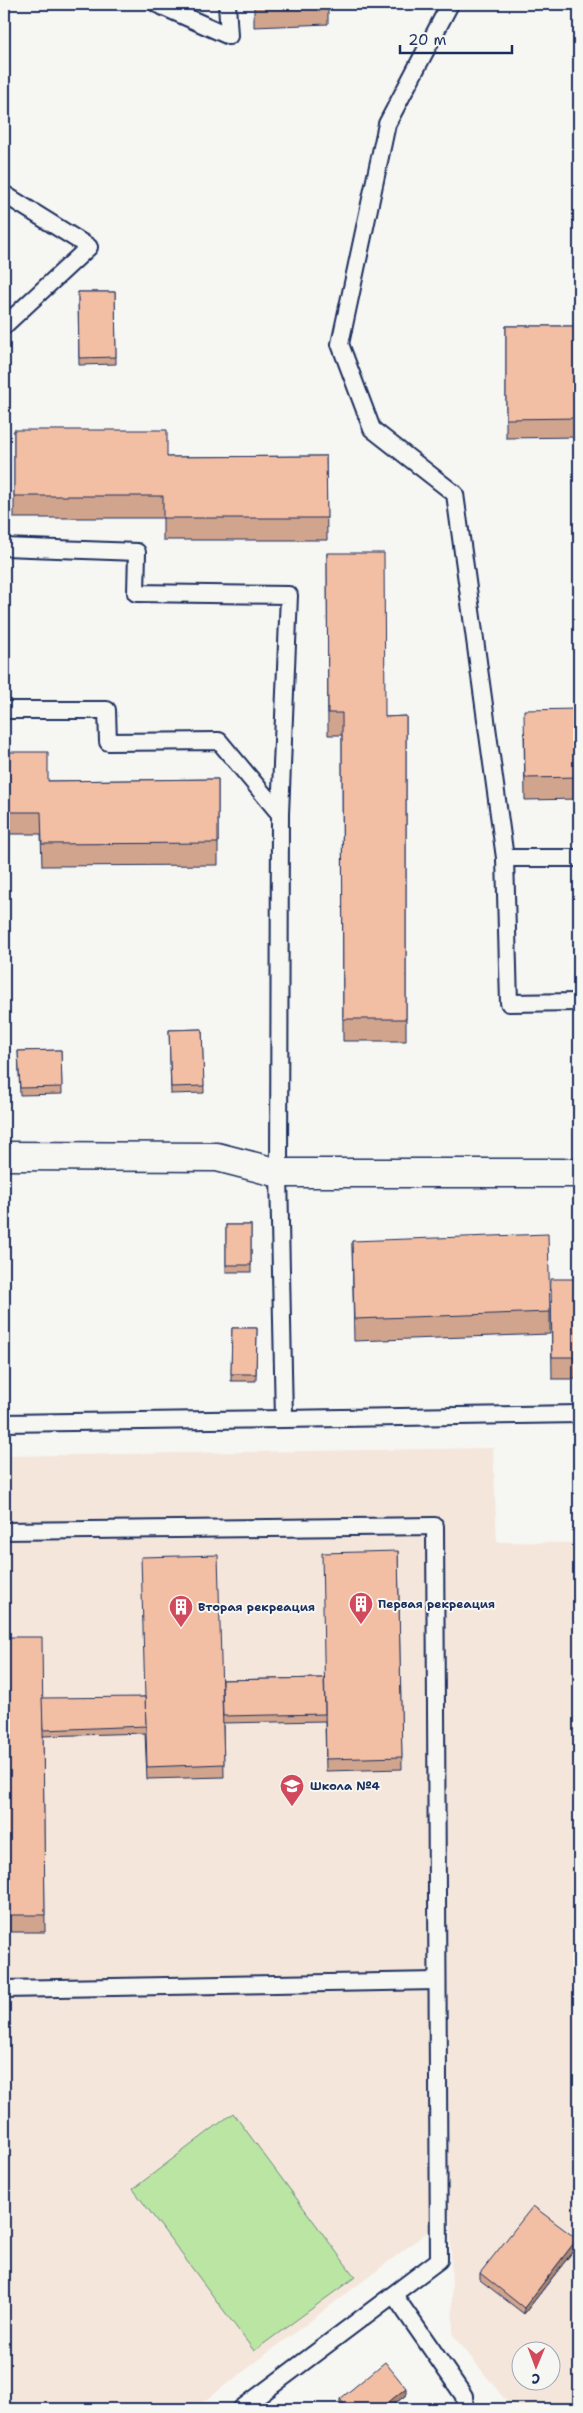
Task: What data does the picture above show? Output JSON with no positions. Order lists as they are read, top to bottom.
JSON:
{
  "places": {
    "building": ["Первая рекреация", "Вторая рекреация"],
    "school or university": ["Школа №4"]
  },
  "scale_bar": "20 m",
  "north": "bottom"
}
